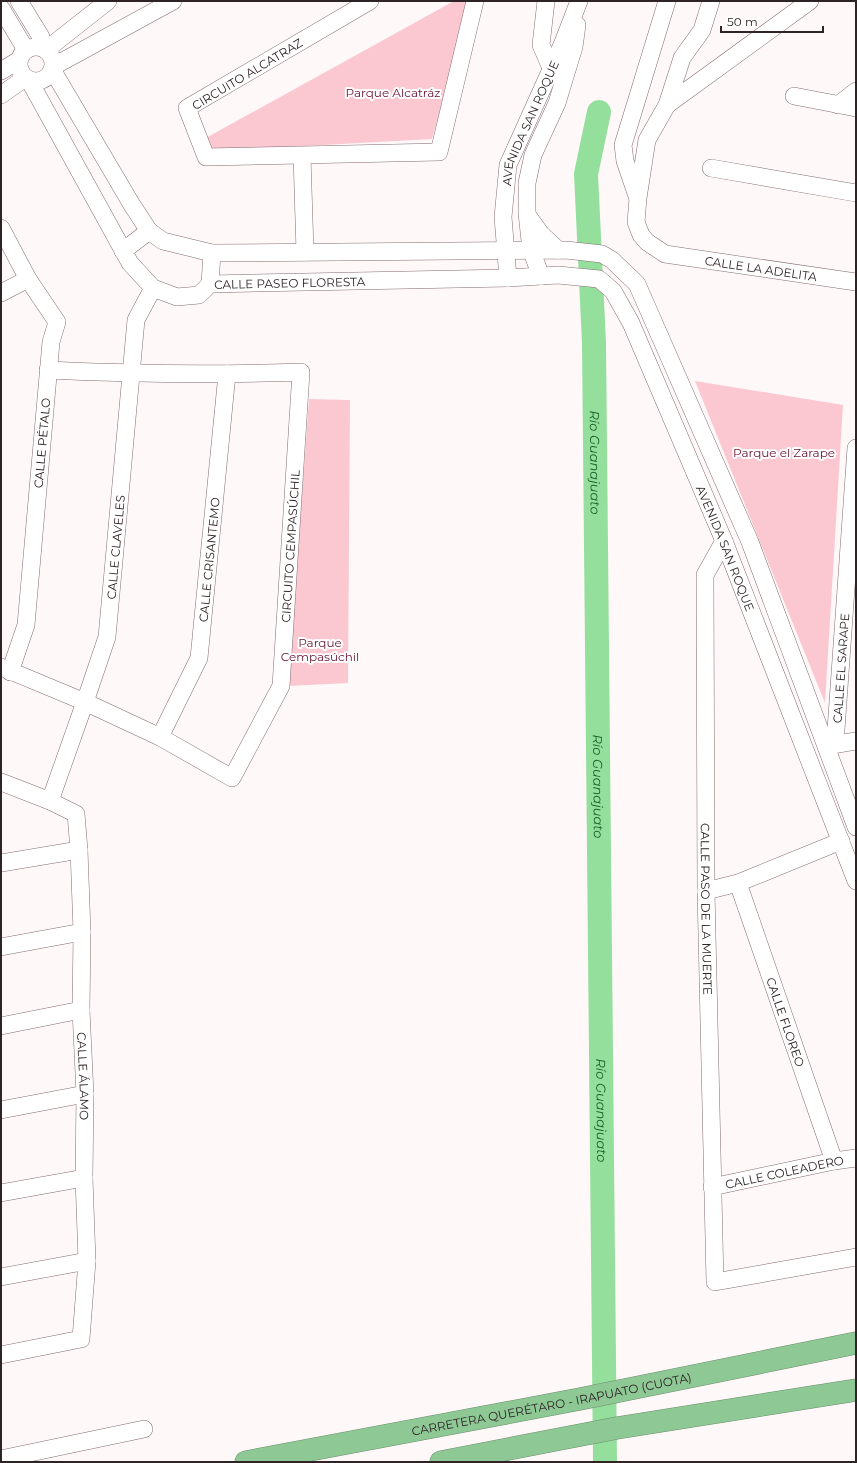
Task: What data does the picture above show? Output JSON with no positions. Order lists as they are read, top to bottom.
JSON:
{
  "streets": {
    "highway": ["CARRETERA QUERÉTARO - IRAPUATO (CUOTA)"],
    "street": [
      "CIRCUITO ALCATRAZ",
      "AVENIDA SAN ROQUE",
      "CALLE LA ADELITA",
      "CALLE PASEO FLORESTA",
      "CALLE PÉTALO",
      "CIRCUITO CEMPASÚCHIL",
      "CALLE CLAVELES",
      "CALLE CRISANTEMO",
      "CALLE EL SARAPE",
      "CALLE PASO DE LA MUERTE",
      "CALLE FLOREO",
      "CALLE ÁLAMO",
      "CALLE COLEADERO"
    ]
  },
  "crossings": [
    ["AVENIDA SAN ROQUE", "CALLE PASEO FLORESTA"],
    ["AVENIDA SAN ROQUE", "CALLE EL SARAPE"],
    ["AVENIDA SAN ROQUE", "CALLE PASO DE LA MUERTE"],
    ["CALLE PASEO FLORESTA", "CALLE CLAVELES"],
    ["CALLE PÉTALO", "CIRCUITO CEMPASÚCHIL"],
    ["CIRCUITO CEMPASÚCHIL", "CALLE CLAVELES"],
    ["CIRCUITO CEMPASÚCHIL", "CALLE CRISANTEMO"],
    ["CALLE CLAVELES", "CALLE ÁLAMO"],
    ["CALLE PASO DE LA MUERTE", "CALLE COLEADERO"],
    ["CALLE FLOREO", "CALLE COLEADERO"]
  ],
  "water": ["Río Guanajuato"],
  "parks": ["Parque Alcatráz", "Parque el Zarape", "Parque Cempasúchil"],
  "scale_bar": "50 m"
}
